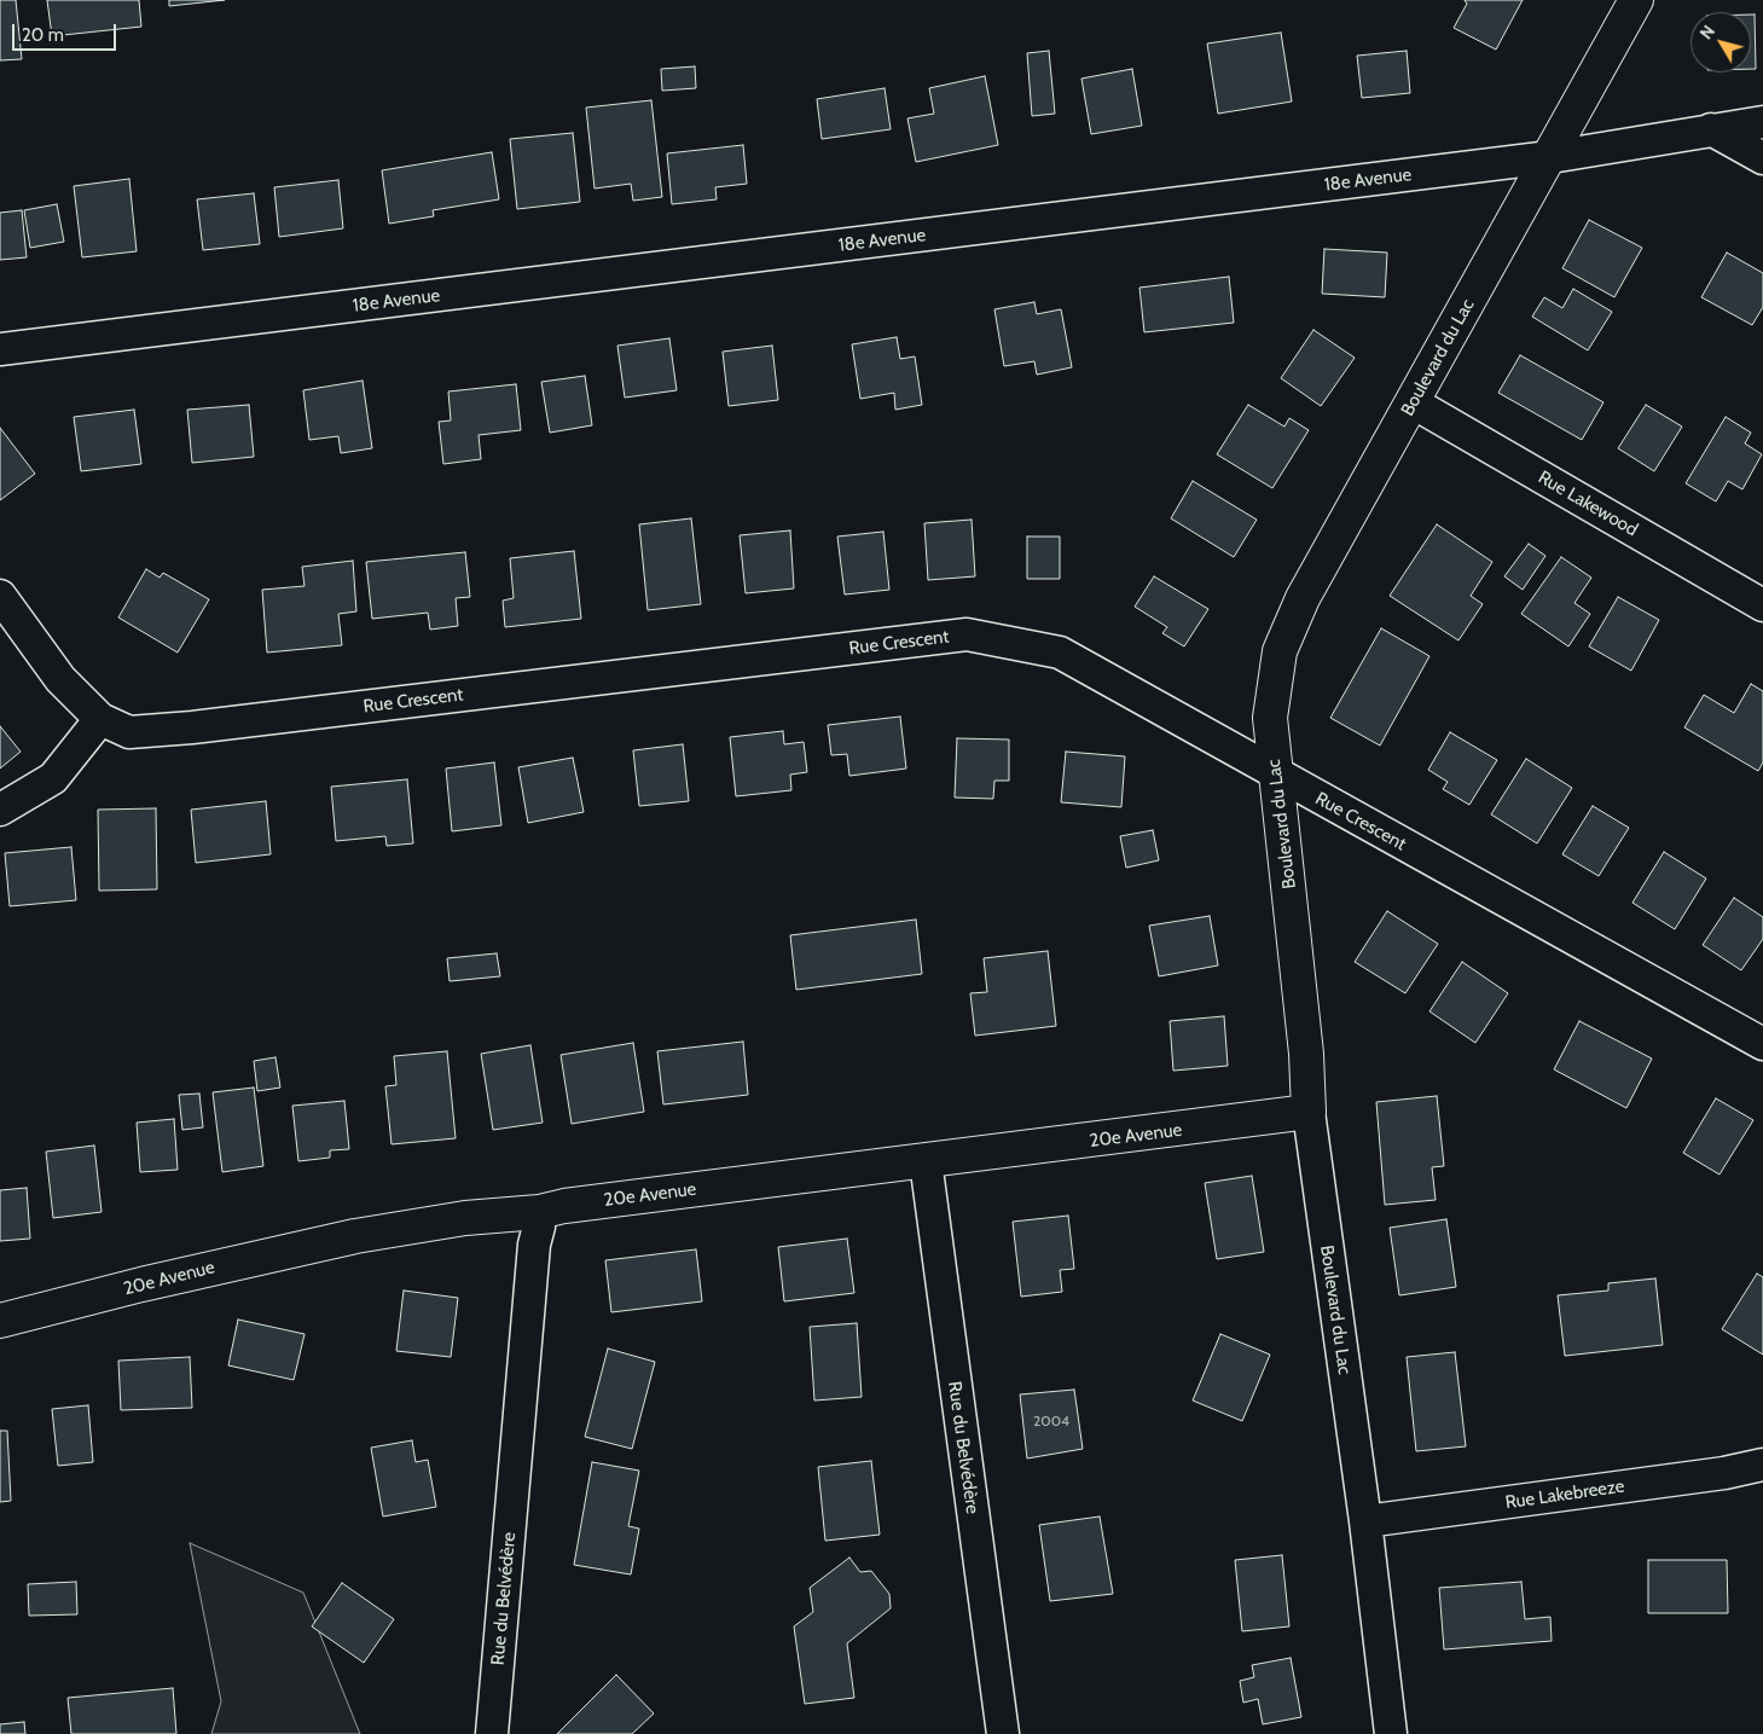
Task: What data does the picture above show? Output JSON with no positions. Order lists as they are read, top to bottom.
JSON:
{
  "streets": {
    "street": [
      "18e Avenue",
      "Boulevard du Lac",
      "Rue Lakewood",
      "Rue Crescent",
      "20e Avenue",
      "Rue du Belvédère",
      "Rue Lakebreeze"
    ]
  },
  "crossings": [
    ["18e Avenue", "Boulevard du Lac"],
    ["Boulevard du Lac", "Rue Lakewood"],
    ["Boulevard du Lac", "Rue Crescent"],
    ["Boulevard du Lac", "20e Avenue"],
    ["Boulevard du Lac", "Rue Lakebreeze"],
    ["20e Avenue", "Rue du Belvédère"]
  ],
  "house_numbers": ["2004"],
  "scale_bar": "20 m",
  "north": "top left"
}
